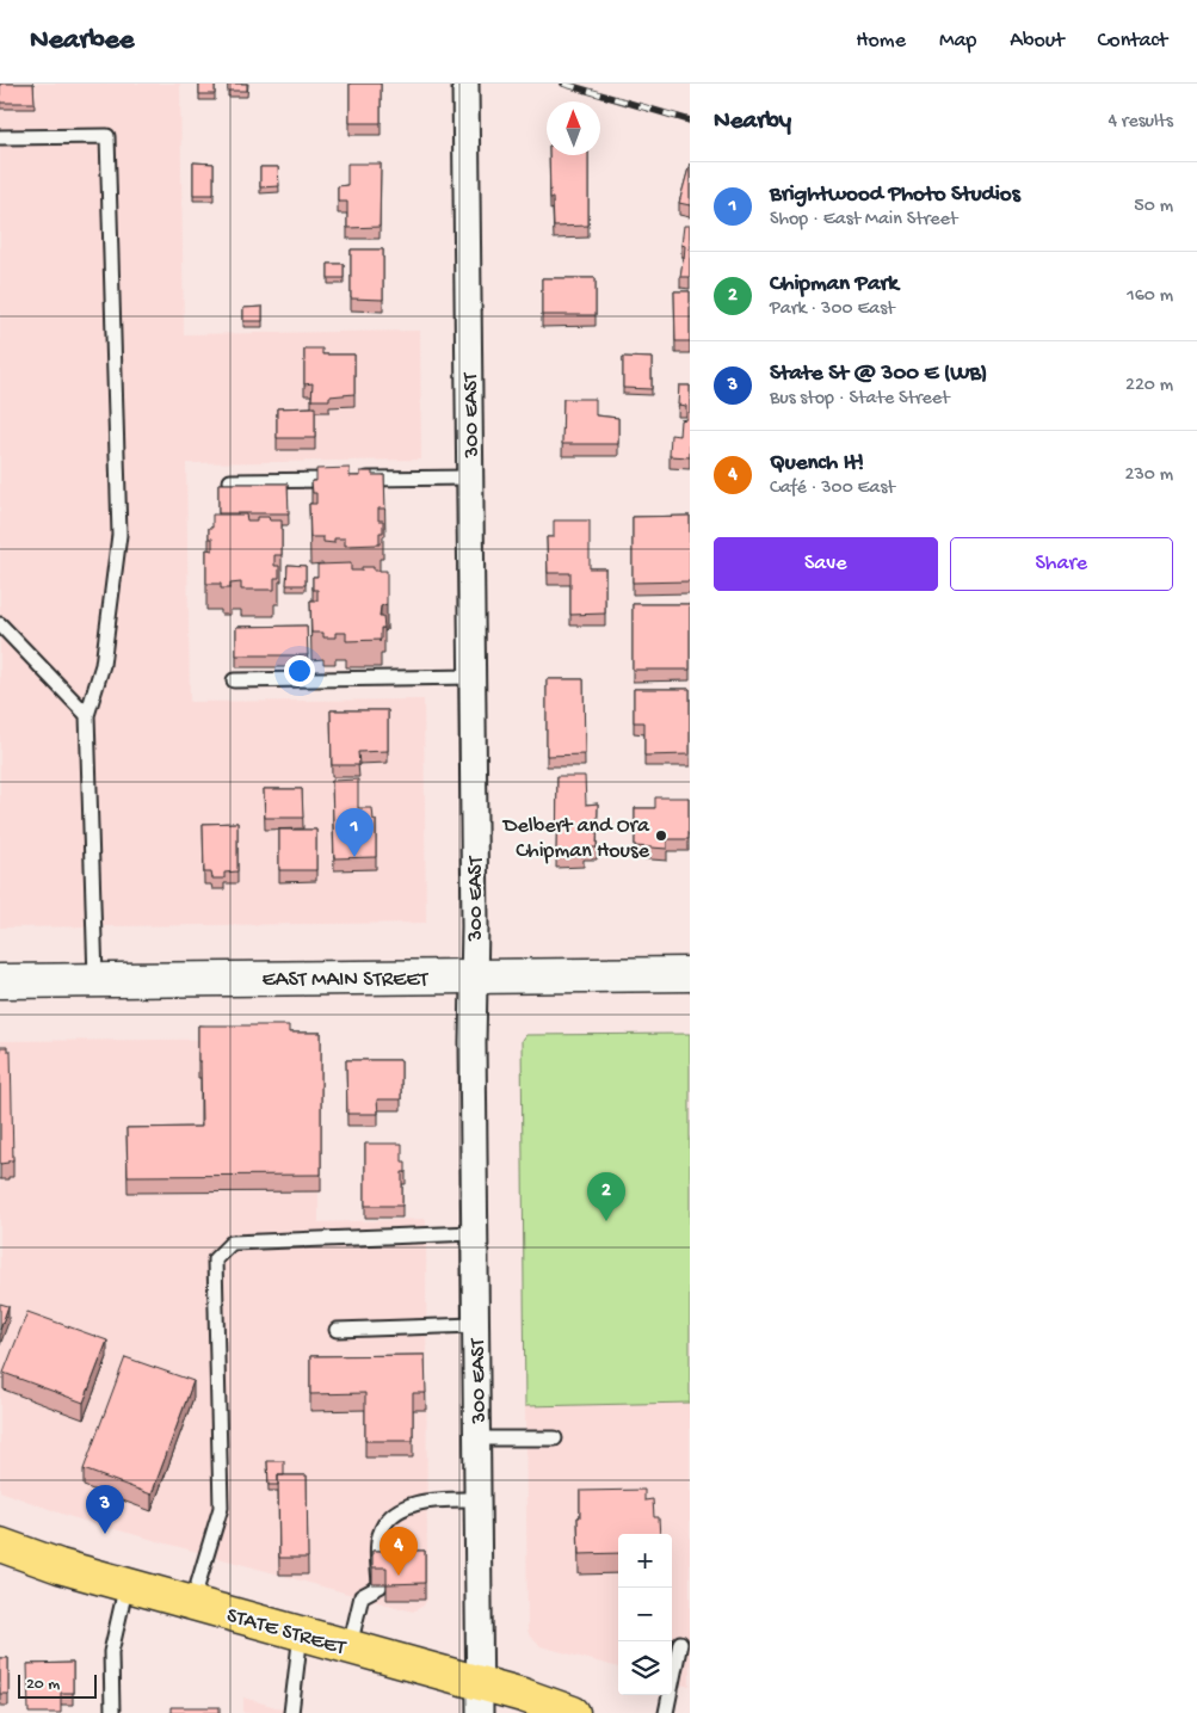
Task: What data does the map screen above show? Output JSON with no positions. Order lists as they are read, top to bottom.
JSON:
{
  "streets": {
    "main road": ["EAST MAIN STREET", "STATE STREET"],
    "street": ["300 EAST"]
  },
  "crossings": [
    ["300 EAST", "EAST MAIN STREET"],
    ["300 EAST", "STATE STREET"]
  ],
  "places": ["Delbert and Ora Chipman House"],
  "scale_bar": "20 m",
  "north": "top",
  "page": {
    "header": "Nearbee",
    "nav": [
      "Home",
      "Map",
      "About",
      "Contact"
    ],
    "heading": ["Nearby", "4 results"],
    "list": [
      {
        "mark": "1",
        "name": "Brightwood Photo Studios",
        "note": "Shop · East Main Street",
        "value": "50 m"
      },
      {
        "mark": "2",
        "name": "Chipman Park",
        "note": "Park · 300 East",
        "value": "160 m"
      },
      {
        "mark": "3",
        "name": "State St @ 300 E (WB)",
        "note": "Bus stop · State Street",
        "value": "220 m"
      },
      {
        "mark": "4",
        "name": "Quench It!",
        "note": "Café · 300 East",
        "value": "230 m"
      }
    ],
    "buttons": ["Save", "Share"],
    "pins": [
      "1",
      "2",
      "3",
      "4"
    ],
    "map_buttons": ["+", "−"],
    "scale": "20 m"
  }
}
